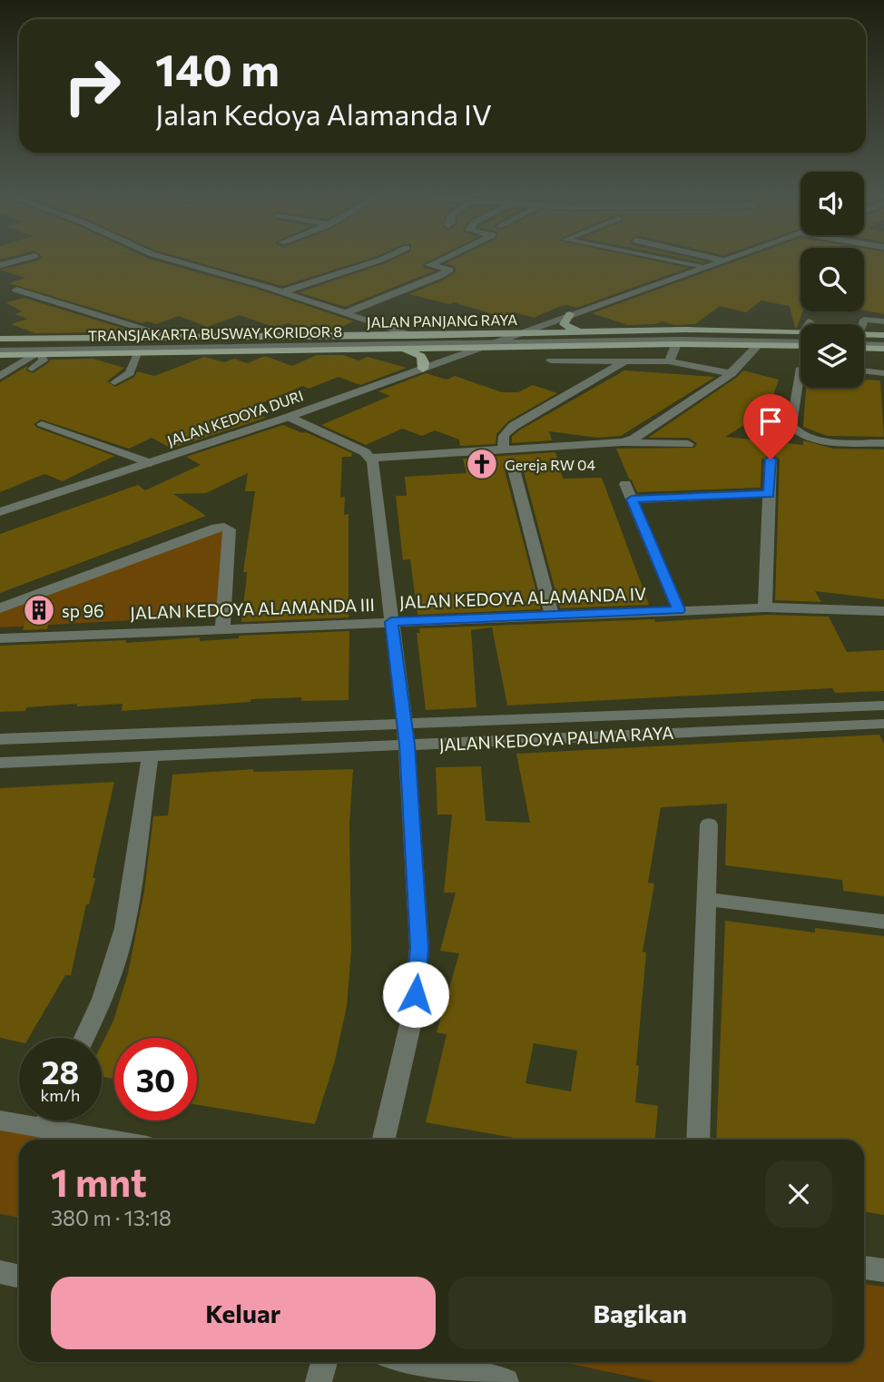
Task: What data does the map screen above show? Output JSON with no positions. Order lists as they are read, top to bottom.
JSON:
{
  "streets": {
    "main road": ["JALAN PANJANG RAYA"],
    "street": [
      "JALAN KEDOYA DURI",
      "JALAN KEDOYA ALAMANDA IV",
      "JALAN KEDOYA ALAMANDA III",
      "JALAN KEDOYA PALMA RAYA"
    ],
    "lane": ["TRANSJAKARTA BUSWAY KORIDOR 8"]
  },
  "crossings": [
    ["JALAN PANJANG RAYA", "TRANSJAKARTA BUSWAY KORIDOR 8"],
    ["JALAN PANJANG RAYA", "JALAN KEDOYA DURI"],
    ["TRANSJAKARTA BUSWAY KORIDOR 8", "JALAN KEDOYA DURI"],
    ["JALAN KEDOYA ALAMANDA IV", "JALAN KEDOYA ALAMANDA III"]
  ],
  "places": {
    "church": ["Gereja RW 04"],
    "building": ["sp 96"]
  },
  "page": {
    "turn": ["140 m", "Jalan Kedoya Alamanda IV"],
    "speed": "28 km/h",
    "limit": "30",
    "heading": ["1 mnt", "380 m · 13:18"],
    "buttons": ["Keluar", "Bagikan"]
  }
}
